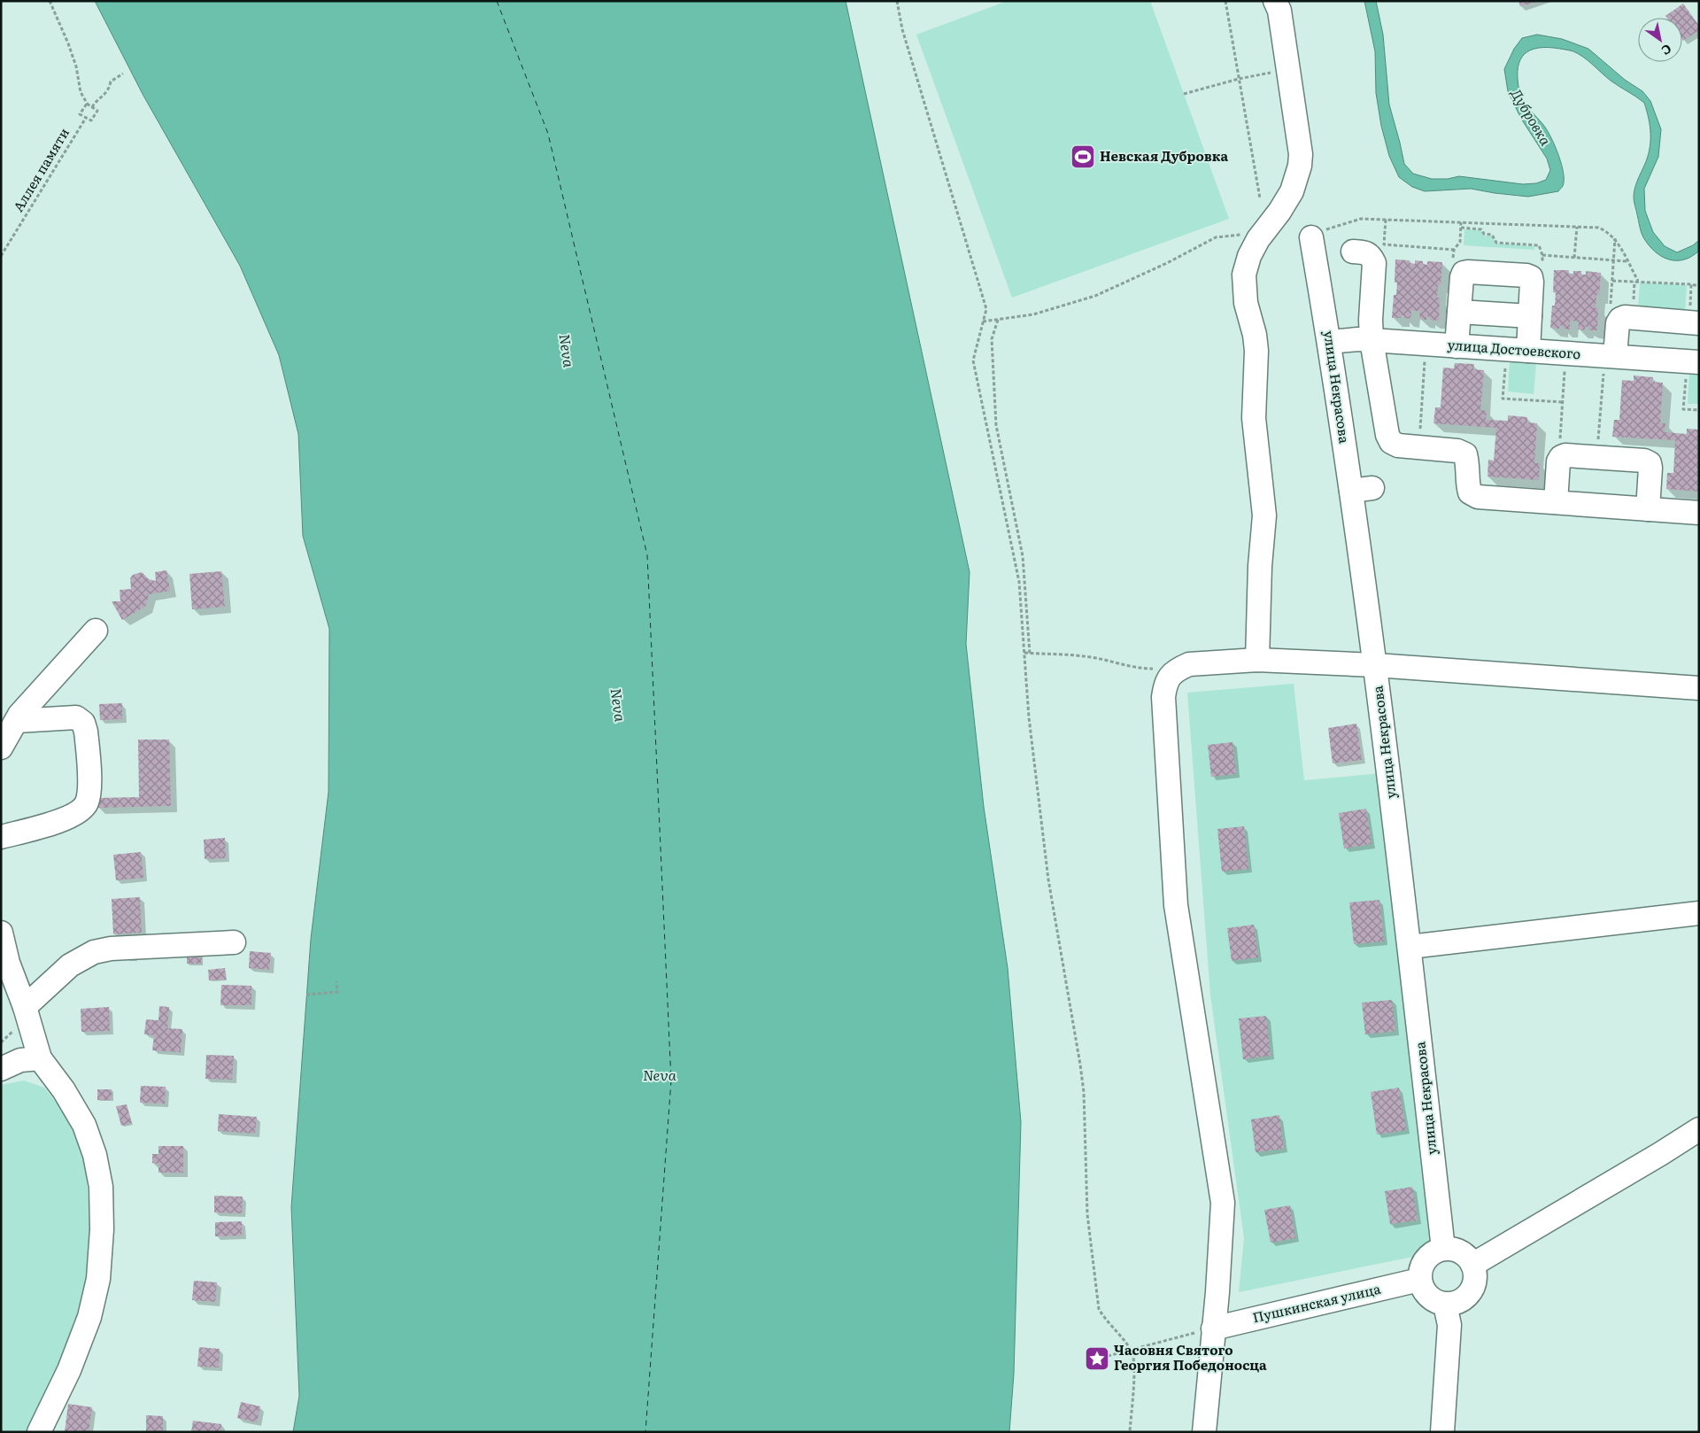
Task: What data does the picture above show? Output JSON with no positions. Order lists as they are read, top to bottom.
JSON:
{
  "streets": {
    "street": ["улица Достоевского", "улица Некрасова", "Пушкинская улица"],
    "path": ["Аллея памяти"]
  },
  "crossings": [
    ["улица Достоевского", "улица Некрасова"],
    ["улица Некрасова", "Пушкинская улица"]
  ],
  "water": ["Дубровка", "Neva"],
  "places": {
    "sports": ["Невская Дубровка"],
    "place": ["Часовня Святого Георгия Победоносца"]
  },
  "north": "bottom right"
}
